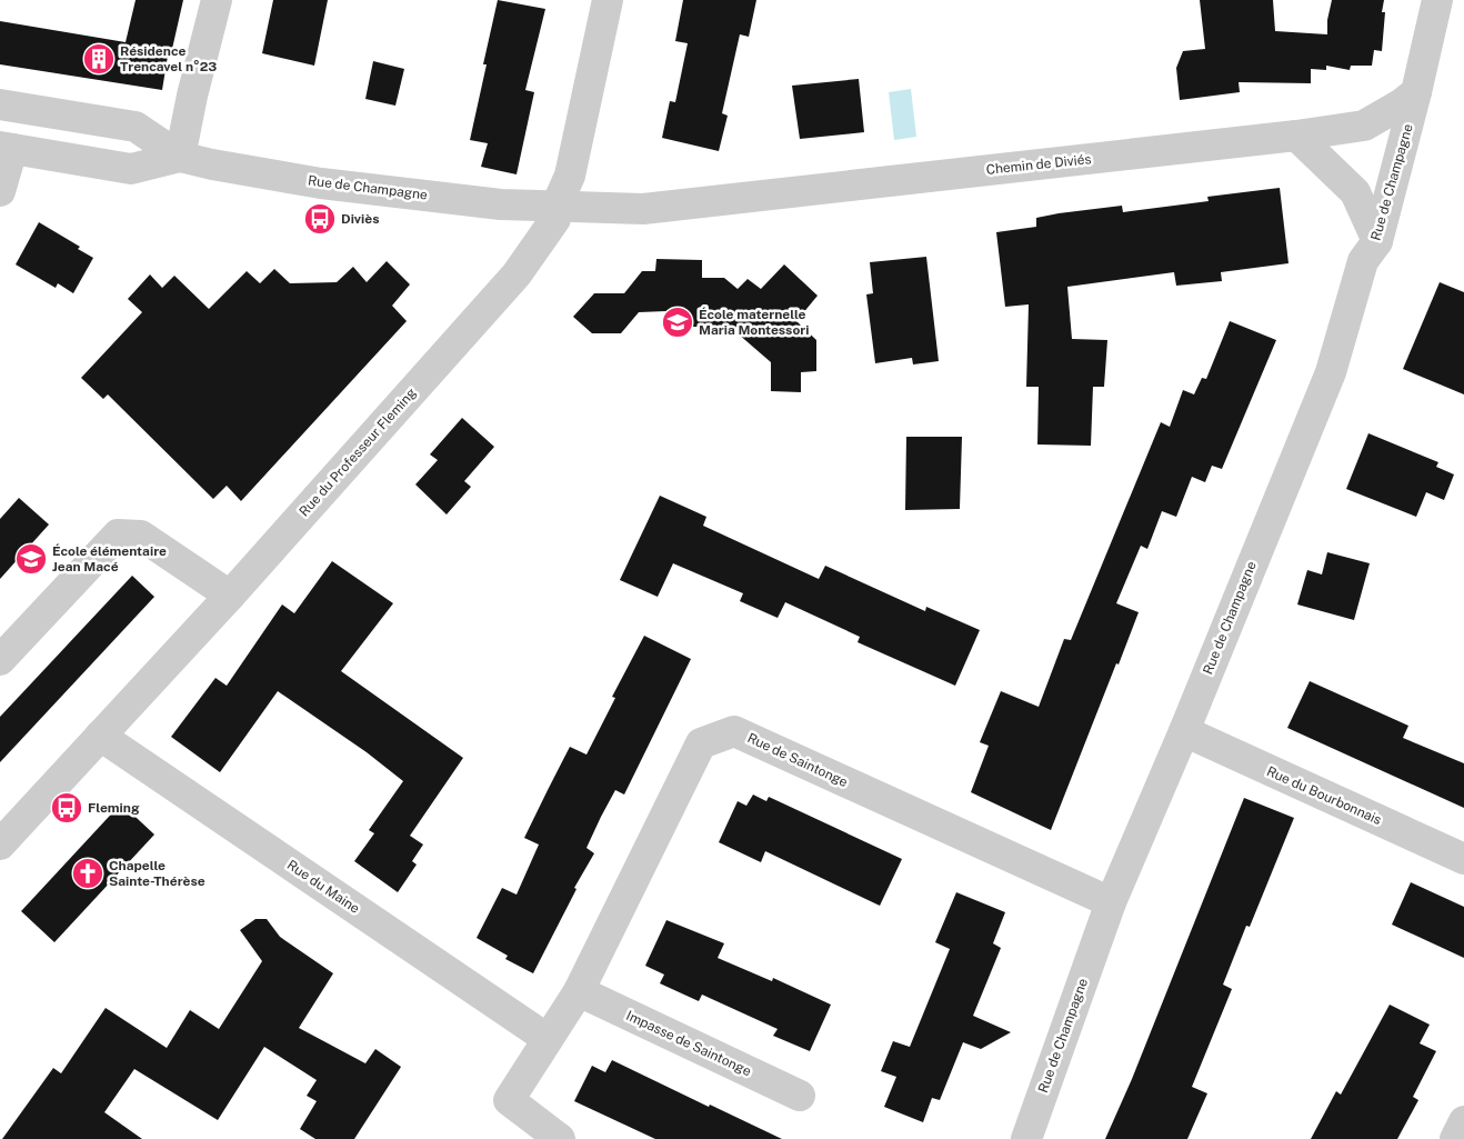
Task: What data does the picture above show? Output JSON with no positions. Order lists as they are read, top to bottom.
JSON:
{
  "streets": {
    "street": [
      "Chemin de Diviés",
      "Rue de Champagne",
      "Rue du Professeur Fleming",
      "Rue de Saintonge",
      "Rue du Bourbonnais",
      "Rue du Maine",
      "Impasse de Saintonge"
    ]
  },
  "crossings": [
    ["Chemin de Diviés", "Rue de Champagne"],
    ["Chemin de Diviés", "Rue du Professeur Fleming"],
    ["Rue de Champagne", "Rue du Professeur Fleming"],
    ["Rue de Champagne", "Rue de Saintonge"],
    ["Rue de Champagne", "Rue du Bourbonnais"],
    ["Rue du Professeur Fleming", "Rue du Maine"],
    ["Rue de Saintonge", "Rue du Maine"],
    ["Rue de Saintonge", "Impasse de Saintonge"]
  ],
  "places": {
    "building": ["Résidence Trencavel n°23"],
    "bus stop": ["Diviès", "Fleming"],
    "school or university": ["École maternelle Maria Montessori", "École élémentaire Jean Macé"],
    "church": ["Chapelle Sainte-Thérèse"]
  }
}
